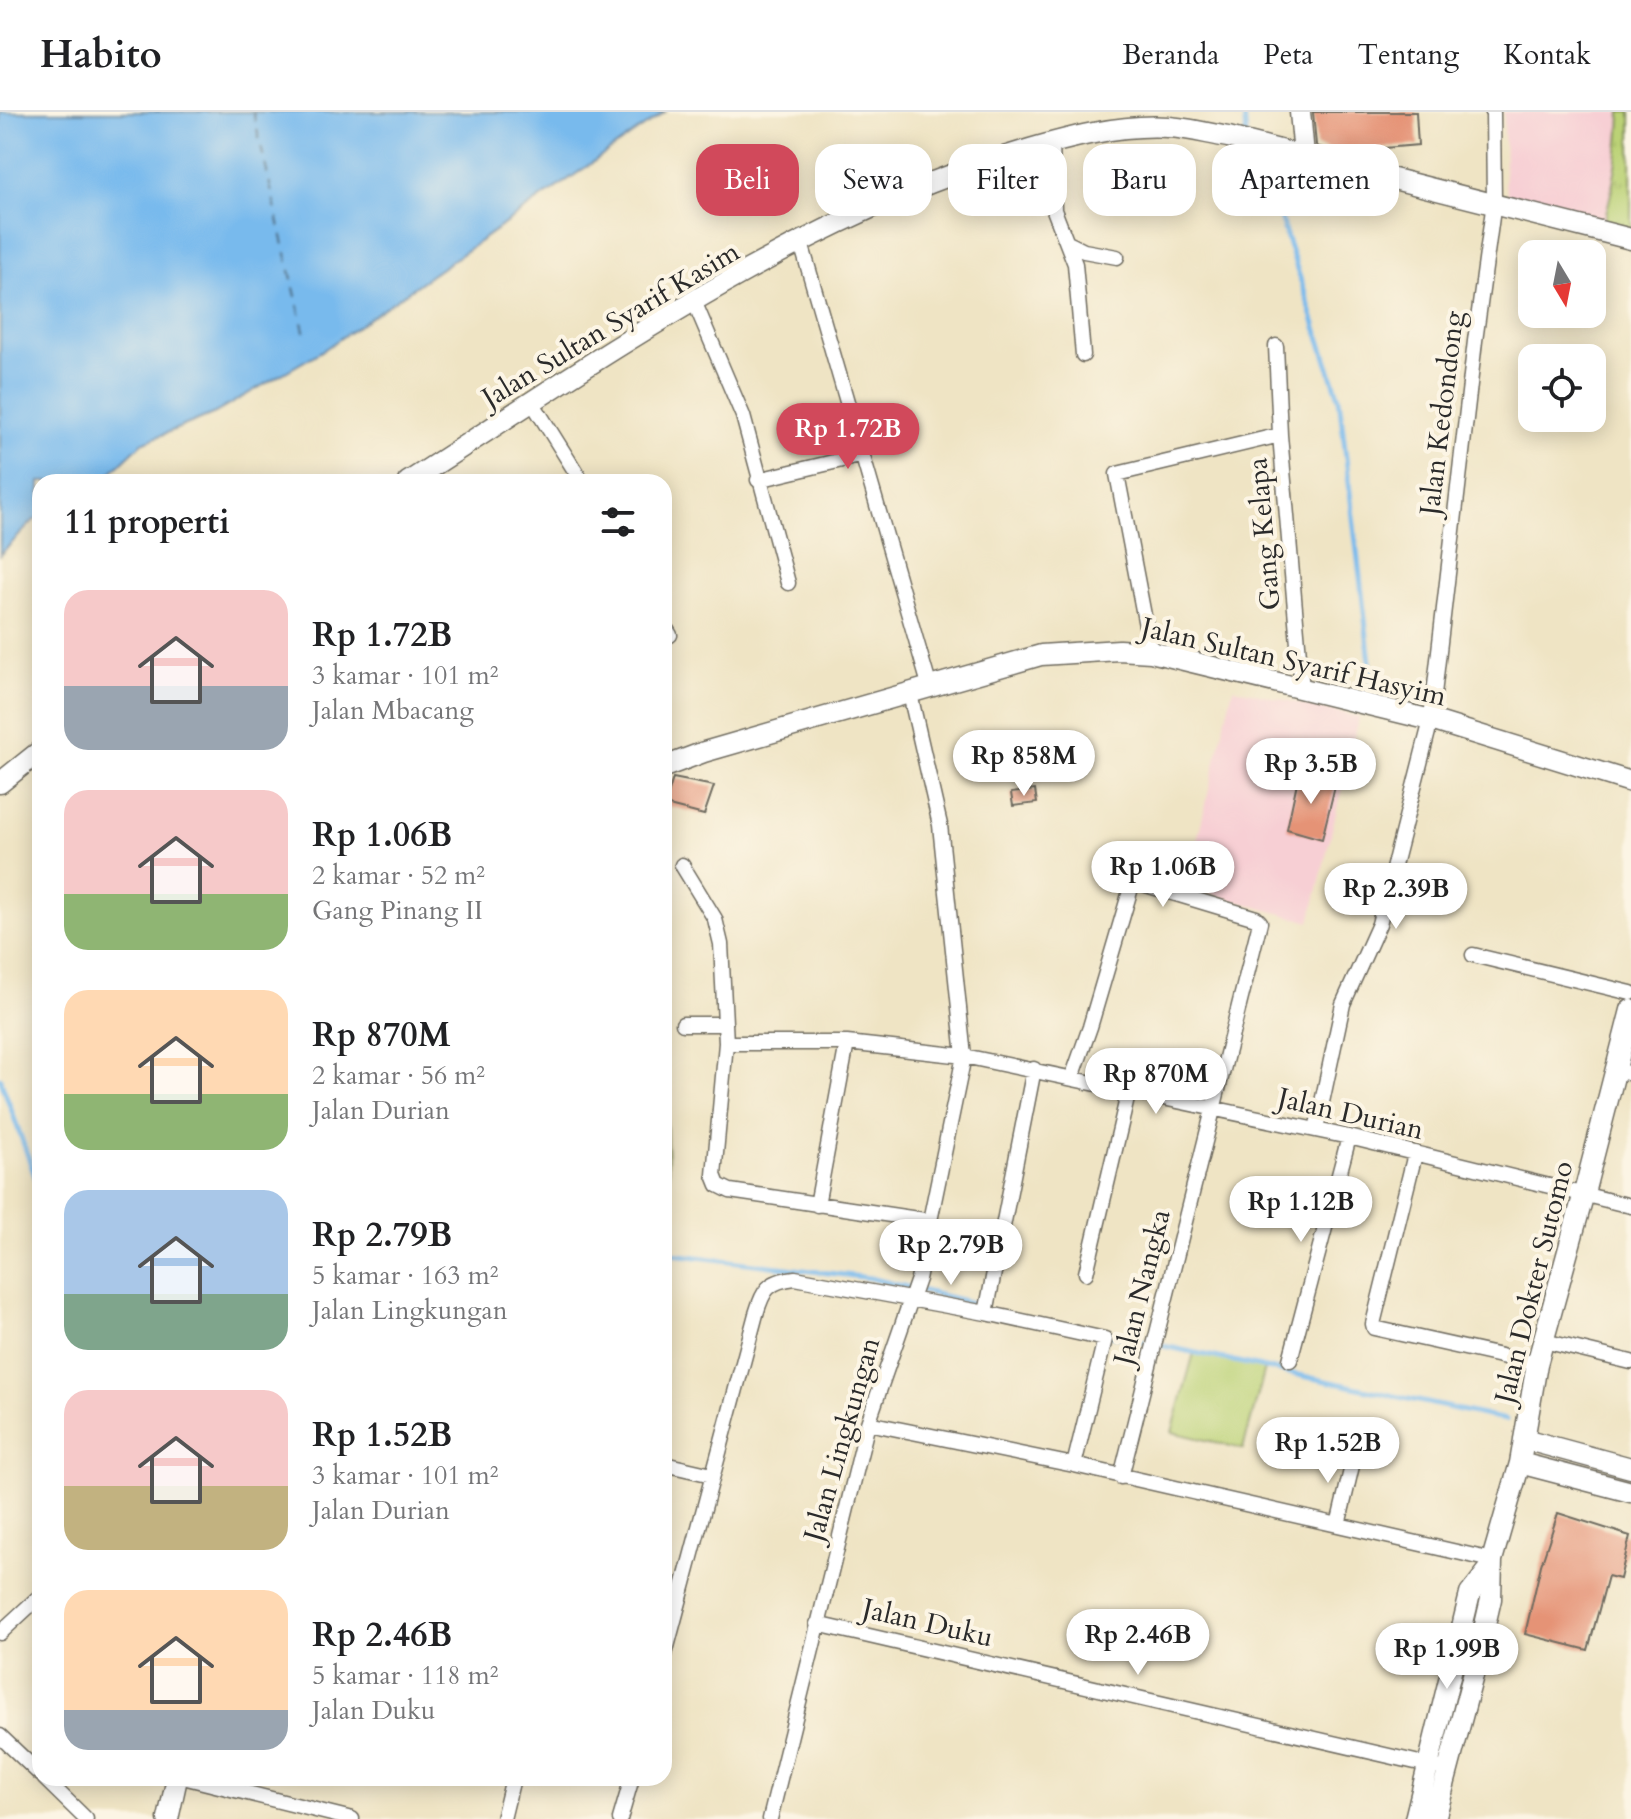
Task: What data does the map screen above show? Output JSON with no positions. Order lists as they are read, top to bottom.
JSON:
{
  "streets": {
    "street": [
      "Jalan Sultan Syarif Kasim",
      "Jalan Kedondong",
      "Gang Kelapa",
      "Jalan Sultan Syarif Hasyim",
      "Jalan Durian",
      "Jalan Dokter Sutomo",
      "Jalan Nangka",
      "Jalan Lingkungan",
      "Jalan Duku"
    ]
  },
  "crossings": [
    ["Jalan Sultan Syarif Kasim", "Jalan Kedondong"],
    ["Jalan Kedondong", "Jalan Sultan Syarif Hasyim"],
    ["Jalan Kedondong", "Jalan Durian"],
    ["Gang Kelapa", "Jalan Sultan Syarif Hasyim"],
    ["Jalan Sultan Syarif Hasyim", "Jalan Lingkungan"],
    ["Jalan Durian", "Jalan Dokter Sutomo"],
    ["Jalan Durian", "Jalan Nangka"],
    ["Jalan Durian", "Jalan Lingkungan"],
    ["Jalan Dokter Sutomo", "Jalan Duku"],
    ["Jalan Lingkungan", "Jalan Duku"]
  ],
  "north": "bottom",
  "page": {
    "header": "Habito",
    "nav": [
      "Beranda",
      "Peta",
      "Tentang",
      "Kontak"
    ],
    "chip": [
      "Beli",
      "Sewa",
      "Filter",
      "Baru",
      "Apartemen"
    ],
    "price": [
      "Rp 1.72B",
      "Rp 858M",
      "Rp 3.5B",
      "Rp 1.06B",
      "Rp 2.39B",
      "Rp 870M",
      "Rp 1.12B",
      "Rp 2.79B",
      "Rp 1.52B",
      "Rp 2.46B",
      "Rp 1.99B"
    ],
    "heading": "11 properti",
    "list": [
      {
        "name": "Rp 1.72B",
        "note": "3 kamar · 101 m² · Jalan Mbacang"
      },
      {
        "name": "Rp 1.06B",
        "note": "2 kamar · 52 m² · Gang Pinang II"
      },
      {
        "name": "Rp 870M",
        "note": "2 kamar · 56 m² · Jalan Durian"
      },
      {
        "name": "Rp 2.79B",
        "note": "5 kamar · 163 m² · Jalan Lingkungan"
      },
      {
        "name": "Rp 1.52B",
        "note": "3 kamar · 101 m² · Jalan Durian"
      },
      {
        "name": "Rp 2.46B",
        "note": "5 kamar · 118 m² · Jalan Duku"
      }
    ]
  }
}
